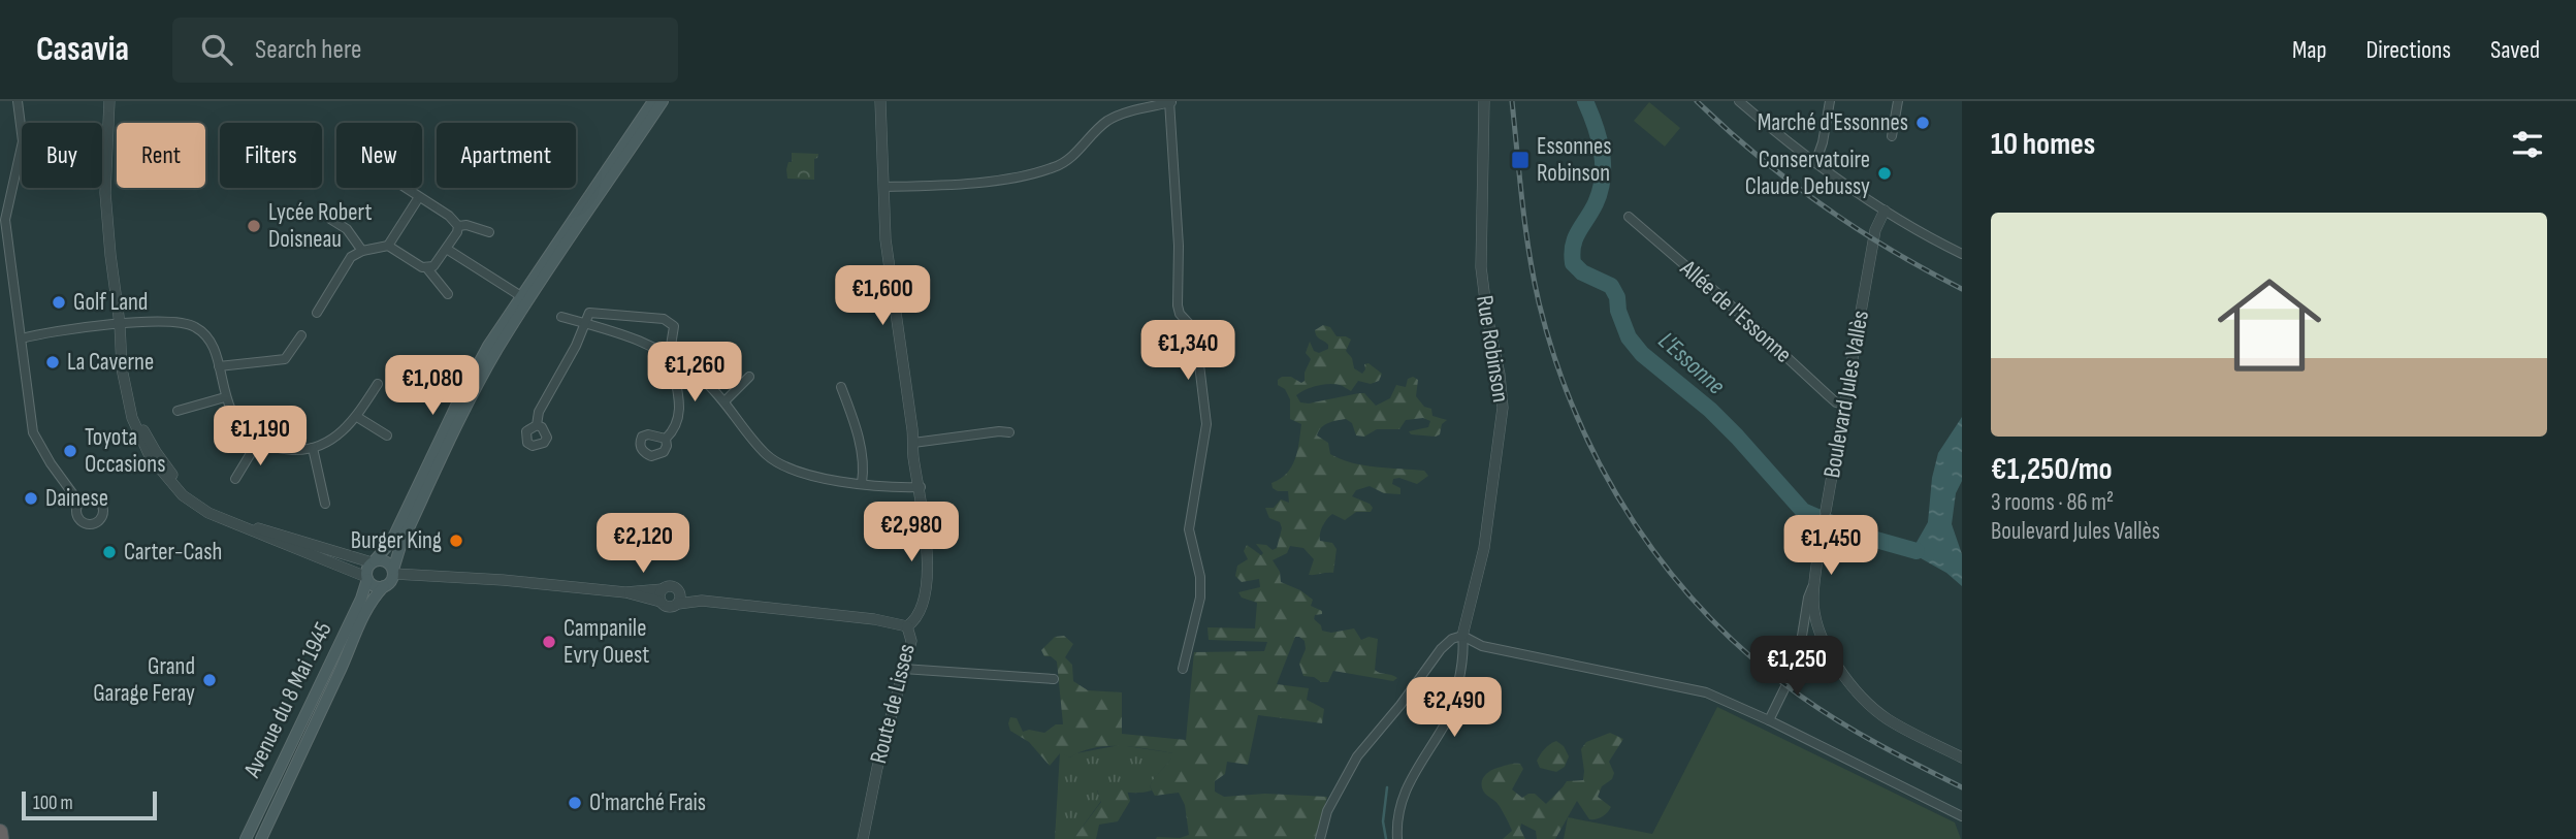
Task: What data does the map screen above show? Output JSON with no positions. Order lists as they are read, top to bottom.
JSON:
{
  "streets": {
    "main road": ["Avenue du 8 Mai 1945"],
    "street": [
      "Allée de l'Essonne",
      "Rue Robinson",
      "Boulevard Jules Vallès",
      "Route de Lisses"
    ]
  },
  "crossings": [
    ["Allée de l'Essonne", "Boulevard Jules Vallès"]
  ],
  "water": ["L'Essonne"],
  "places": {
    "other": [
      "Marché d'Essonnes",
      "Conservatoire Claude Debussy",
      "Lycée Robert Doisneau",
      "Golf Land",
      "La Caverne",
      "Toyota Occasions",
      "Dainese",
      "Burger King",
      "Carter-Cash",
      "Campanile Evry Ouest",
      "Grand Garage Feray",
      "O'marché Frais"
    ],
    "transit": ["Essonnes Robinson"]
  },
  "scale_bar": "100 m",
  "page": {
    "header": "Casavia",
    "search": "Search here",
    "nav": ["Map", "Directions", "Saved"],
    "heading": "10 homes",
    "chip": [
      "Buy",
      "Rent",
      "Filters",
      "New",
      "Apartment"
    ],
    "list": [
      {
        "name": "€1,250/mo",
        "note": "3 rooms · 86 m² · Boulevard Jules Vallès"
      }
    ],
    "price": [
      "€1,600",
      "€1,340",
      "€1,260",
      "€1,080",
      "€1,190",
      "€2,980",
      "€2,120",
      "€1,450",
      "€1,250",
      "€2,490"
    ],
    "scale": "100 m"
  }
}
